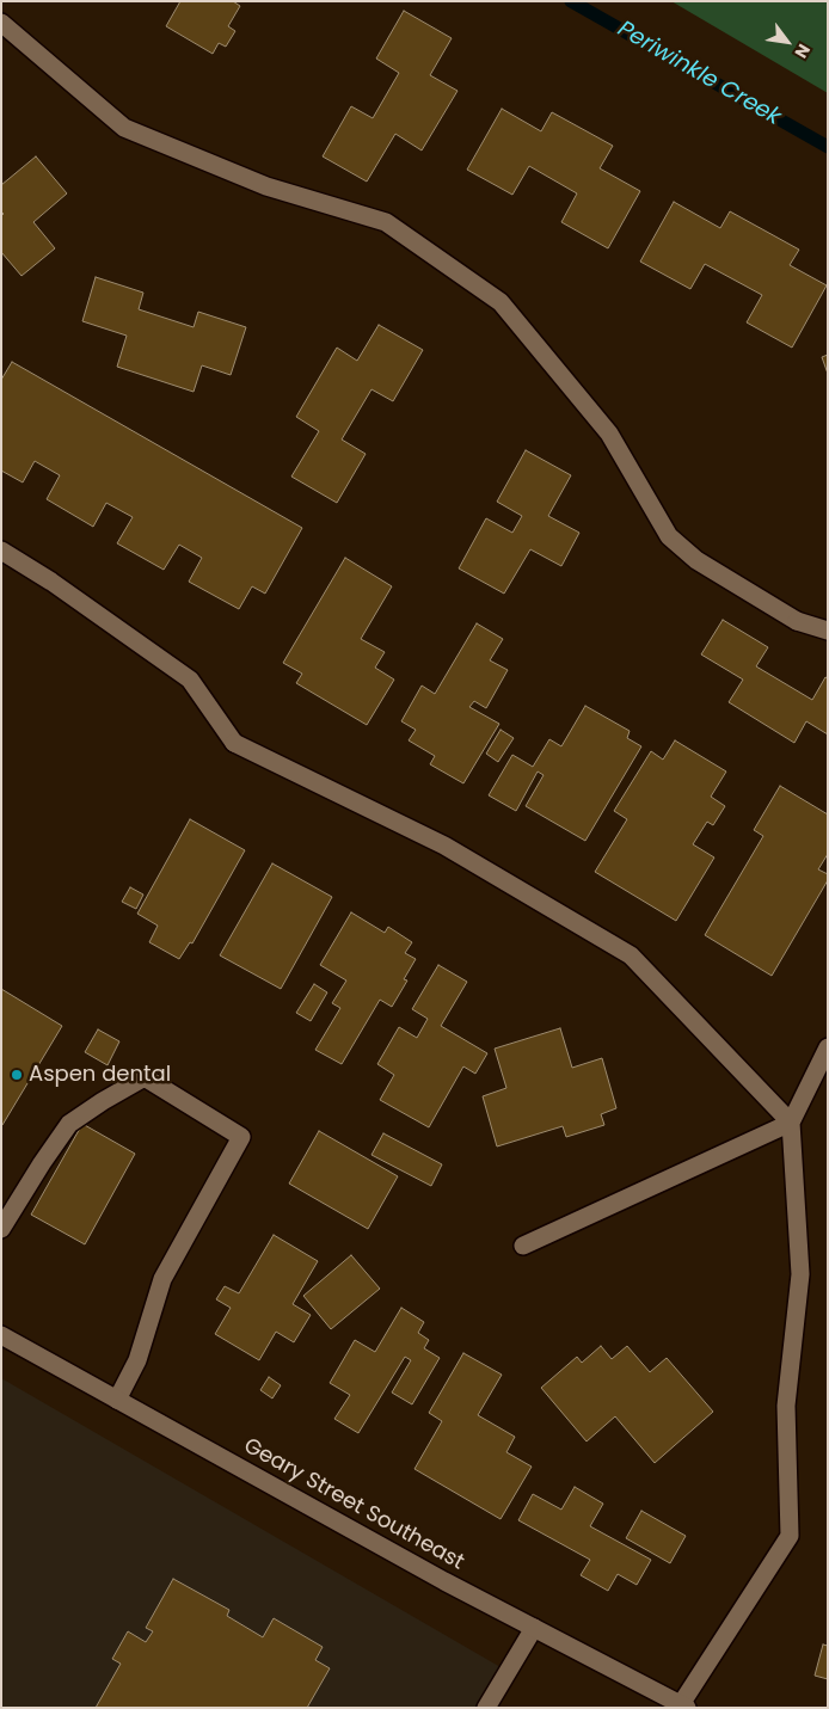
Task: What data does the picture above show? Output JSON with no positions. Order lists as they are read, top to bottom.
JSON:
{
  "streets": {
    "street": ["Geary Street Southeast"]
  },
  "water": ["Periwinkle Creek"],
  "places": ["Aspen dental"],
  "north": "bottom right"
}
